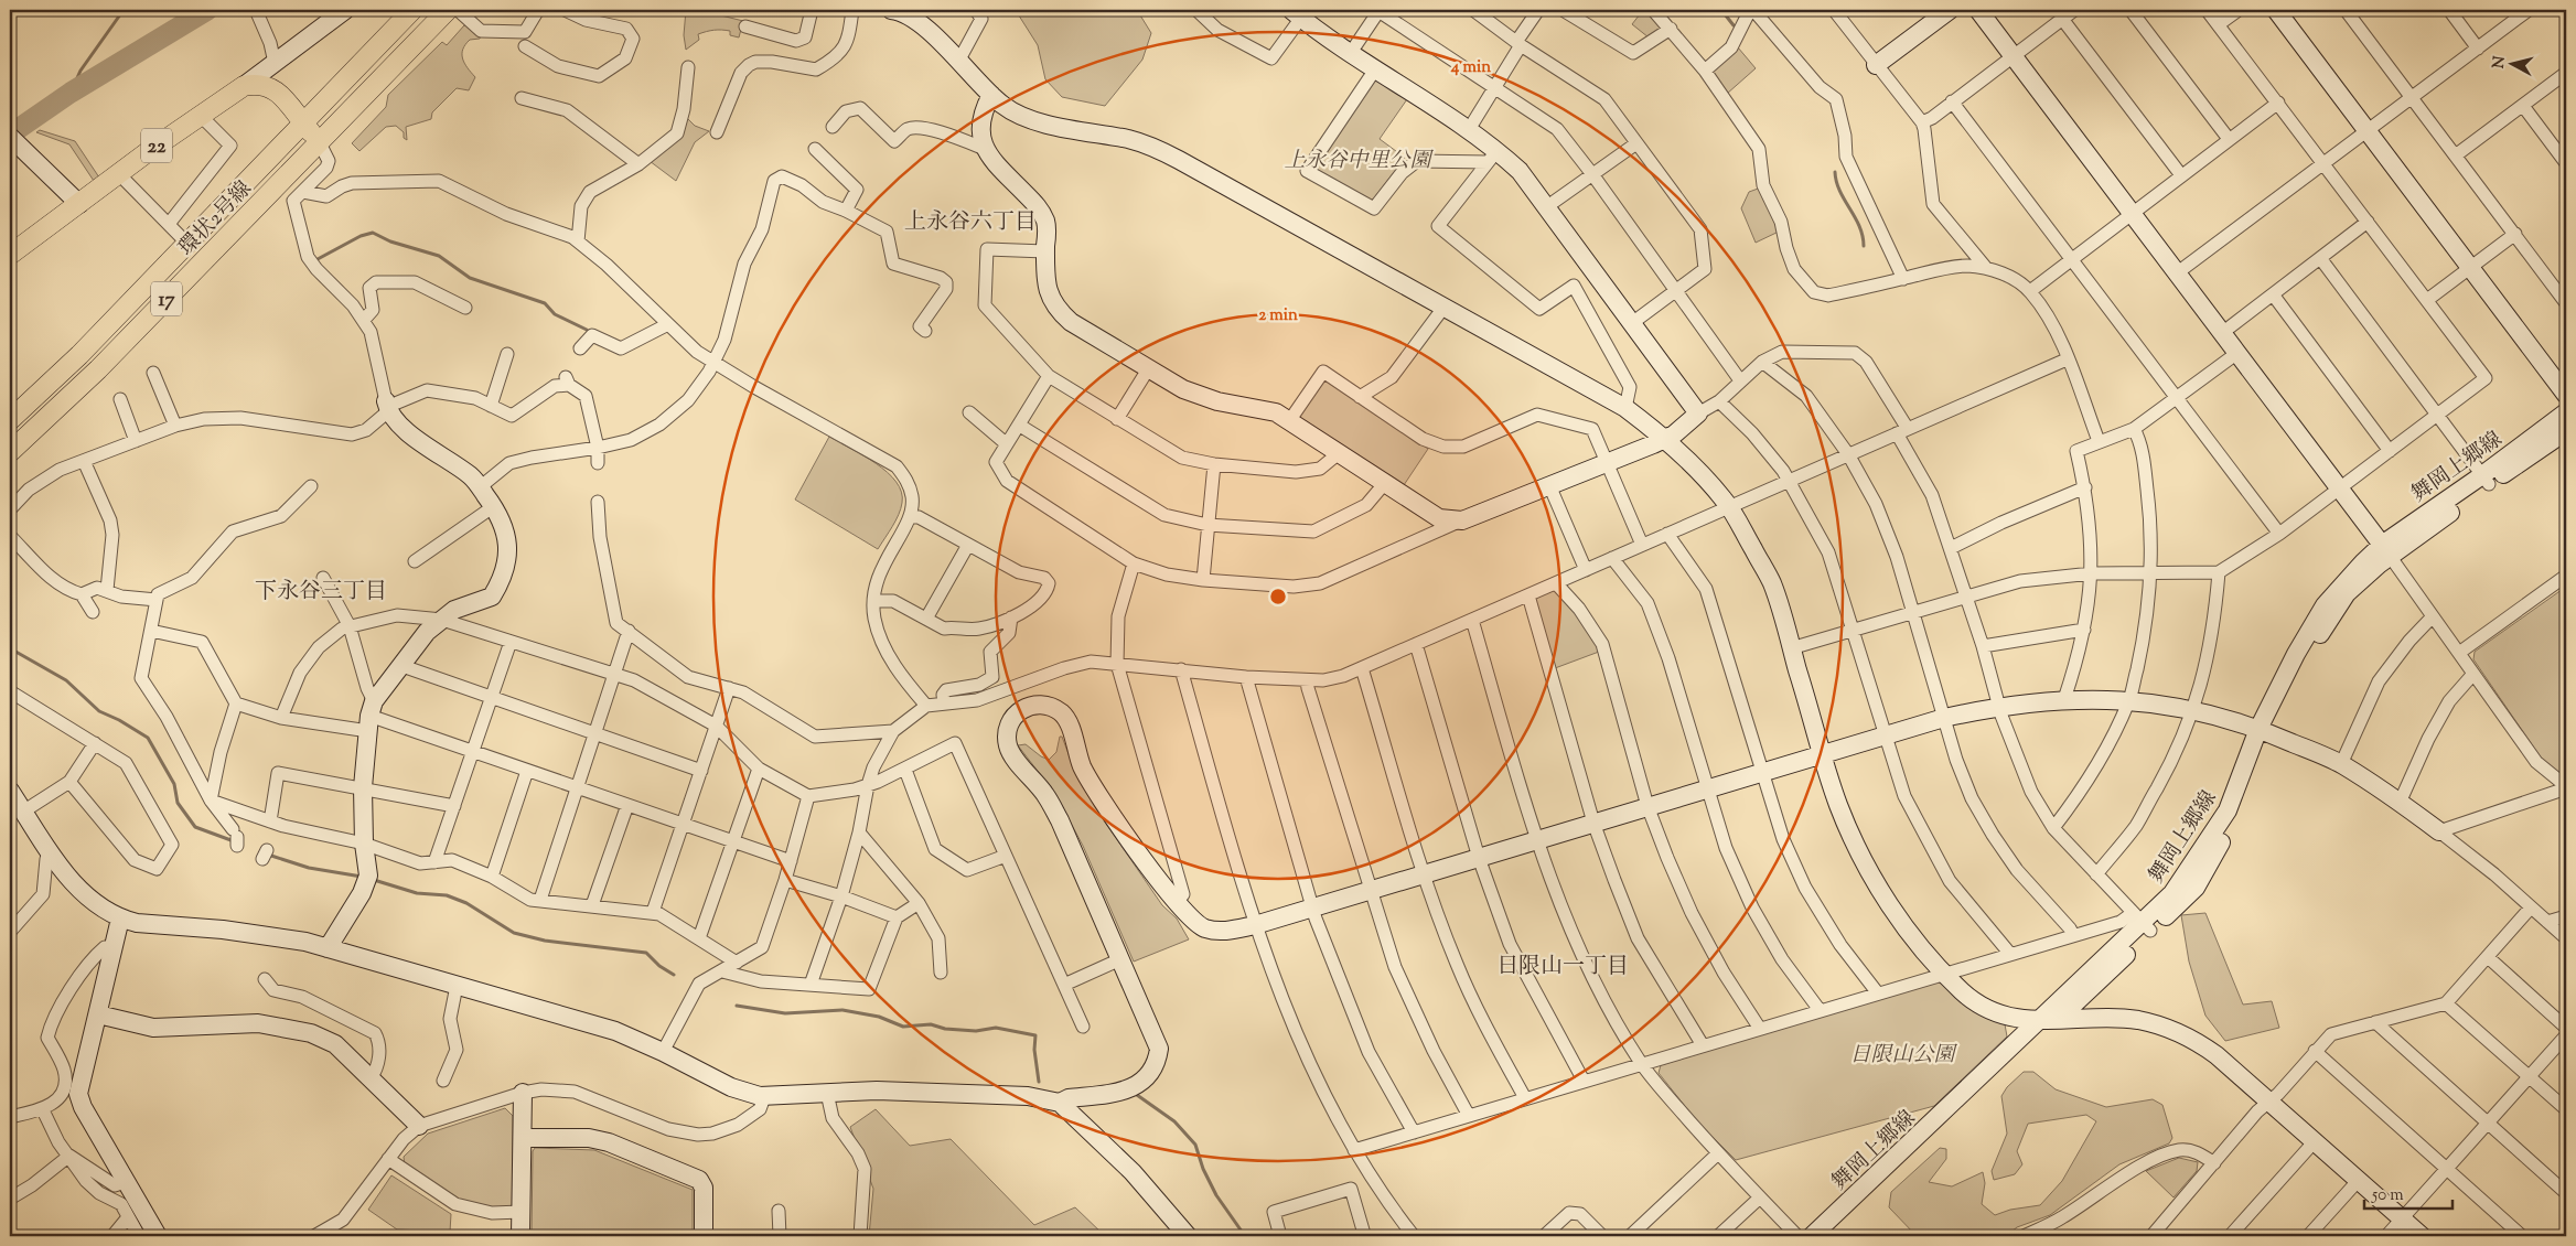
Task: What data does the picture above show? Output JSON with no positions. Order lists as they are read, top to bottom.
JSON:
{
  "streets": {
    "main road": ["22", "環状2号線", "17"],
    "street": ["舞岡上郷線"]
  },
  "districts": ["上永谷六丁目", "下永谷三丁目", "日限山一丁目"],
  "parks": ["上永谷中里公園", "日限山公園"],
  "scale_bar": "50 m",
  "north": "left",
  "rings": ["4 min", "2 min"]
}
